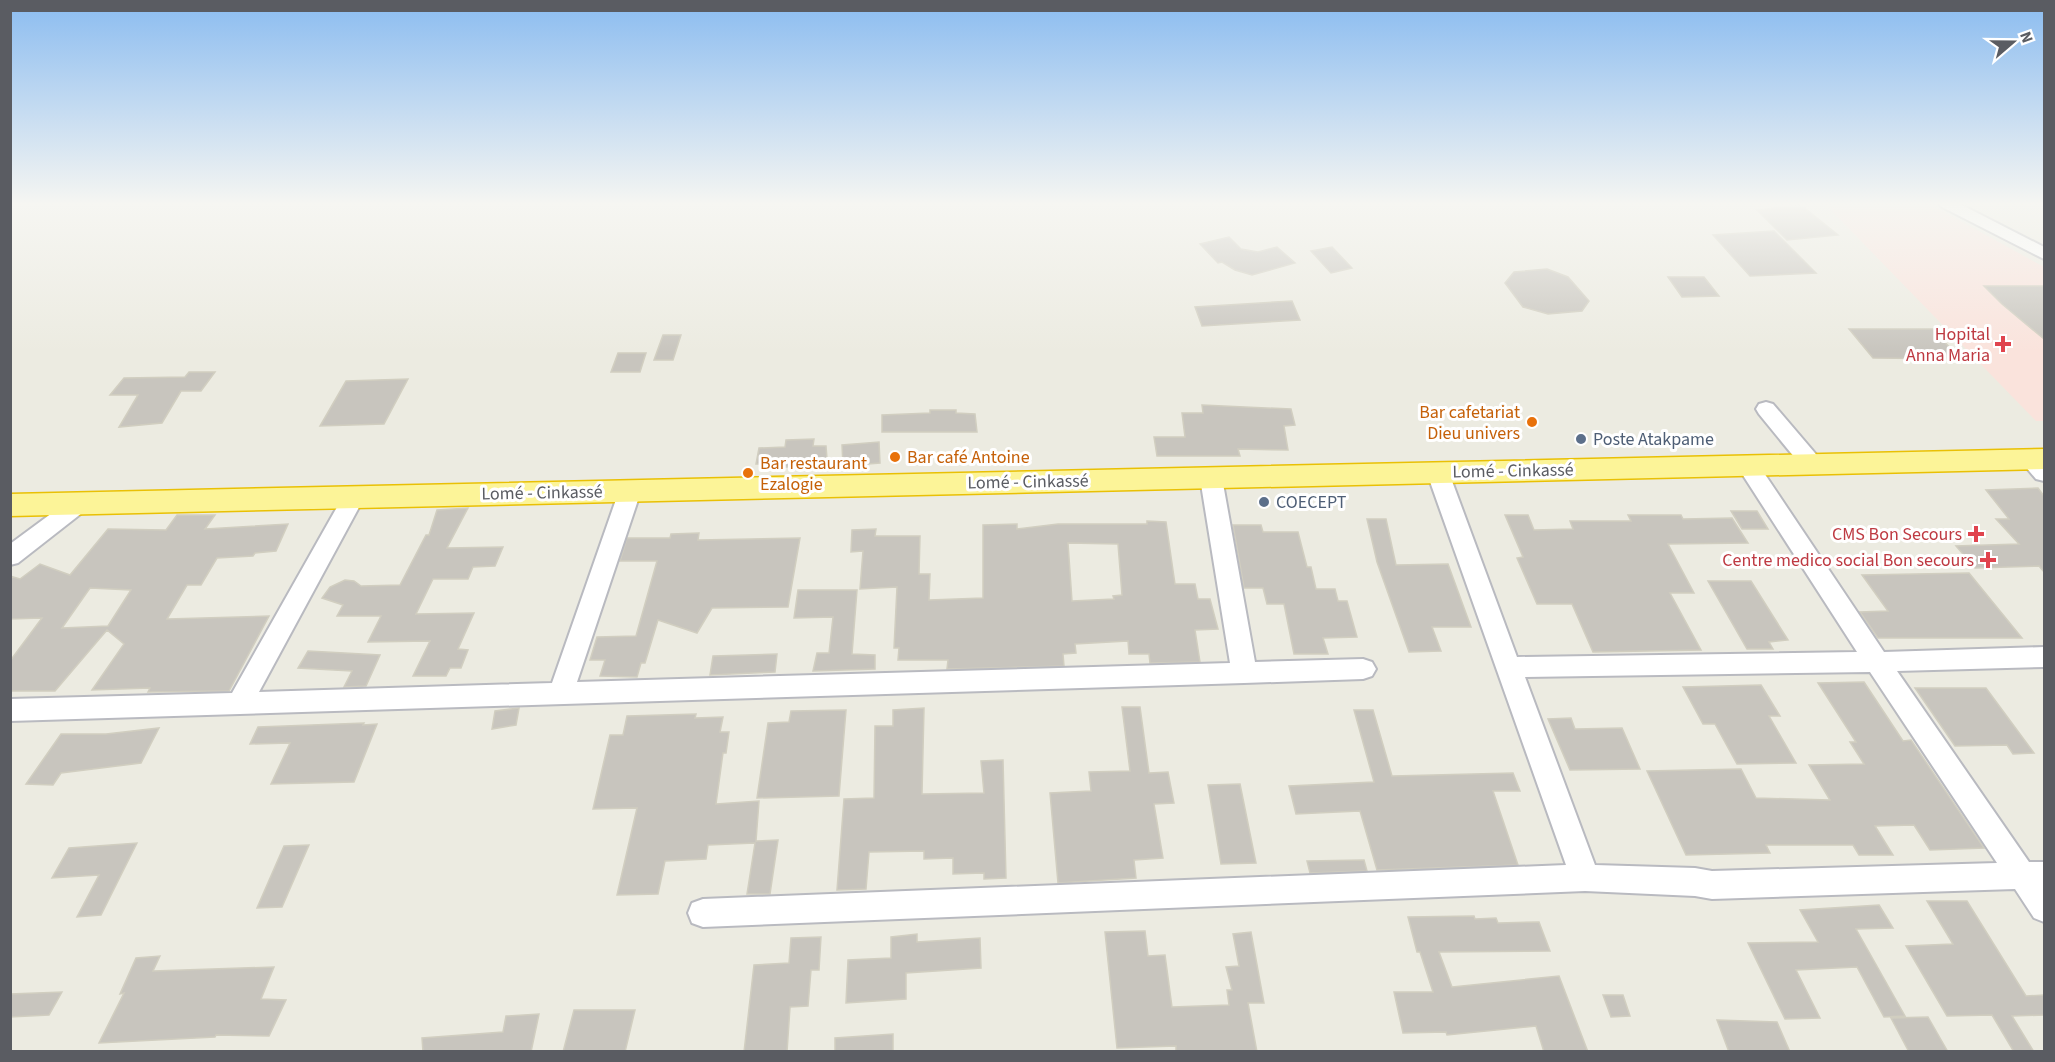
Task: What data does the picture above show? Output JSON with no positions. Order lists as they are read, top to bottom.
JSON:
{
  "streets": {
    "highway": ["Lomé - Cinkassé"]
  },
  "places": {
    "health": ["Hopital Anna Maria", "CMS Bon Secours", "Centre medico social Bon secours"],
    "other": [
      "Bar cafetariat Dieu univers",
      "Poste Atakpame",
      "Bar café Antoine",
      "Bar restaurant Ezalogie",
      "COECEPT"
    ]
  },
  "north": "right"
}
